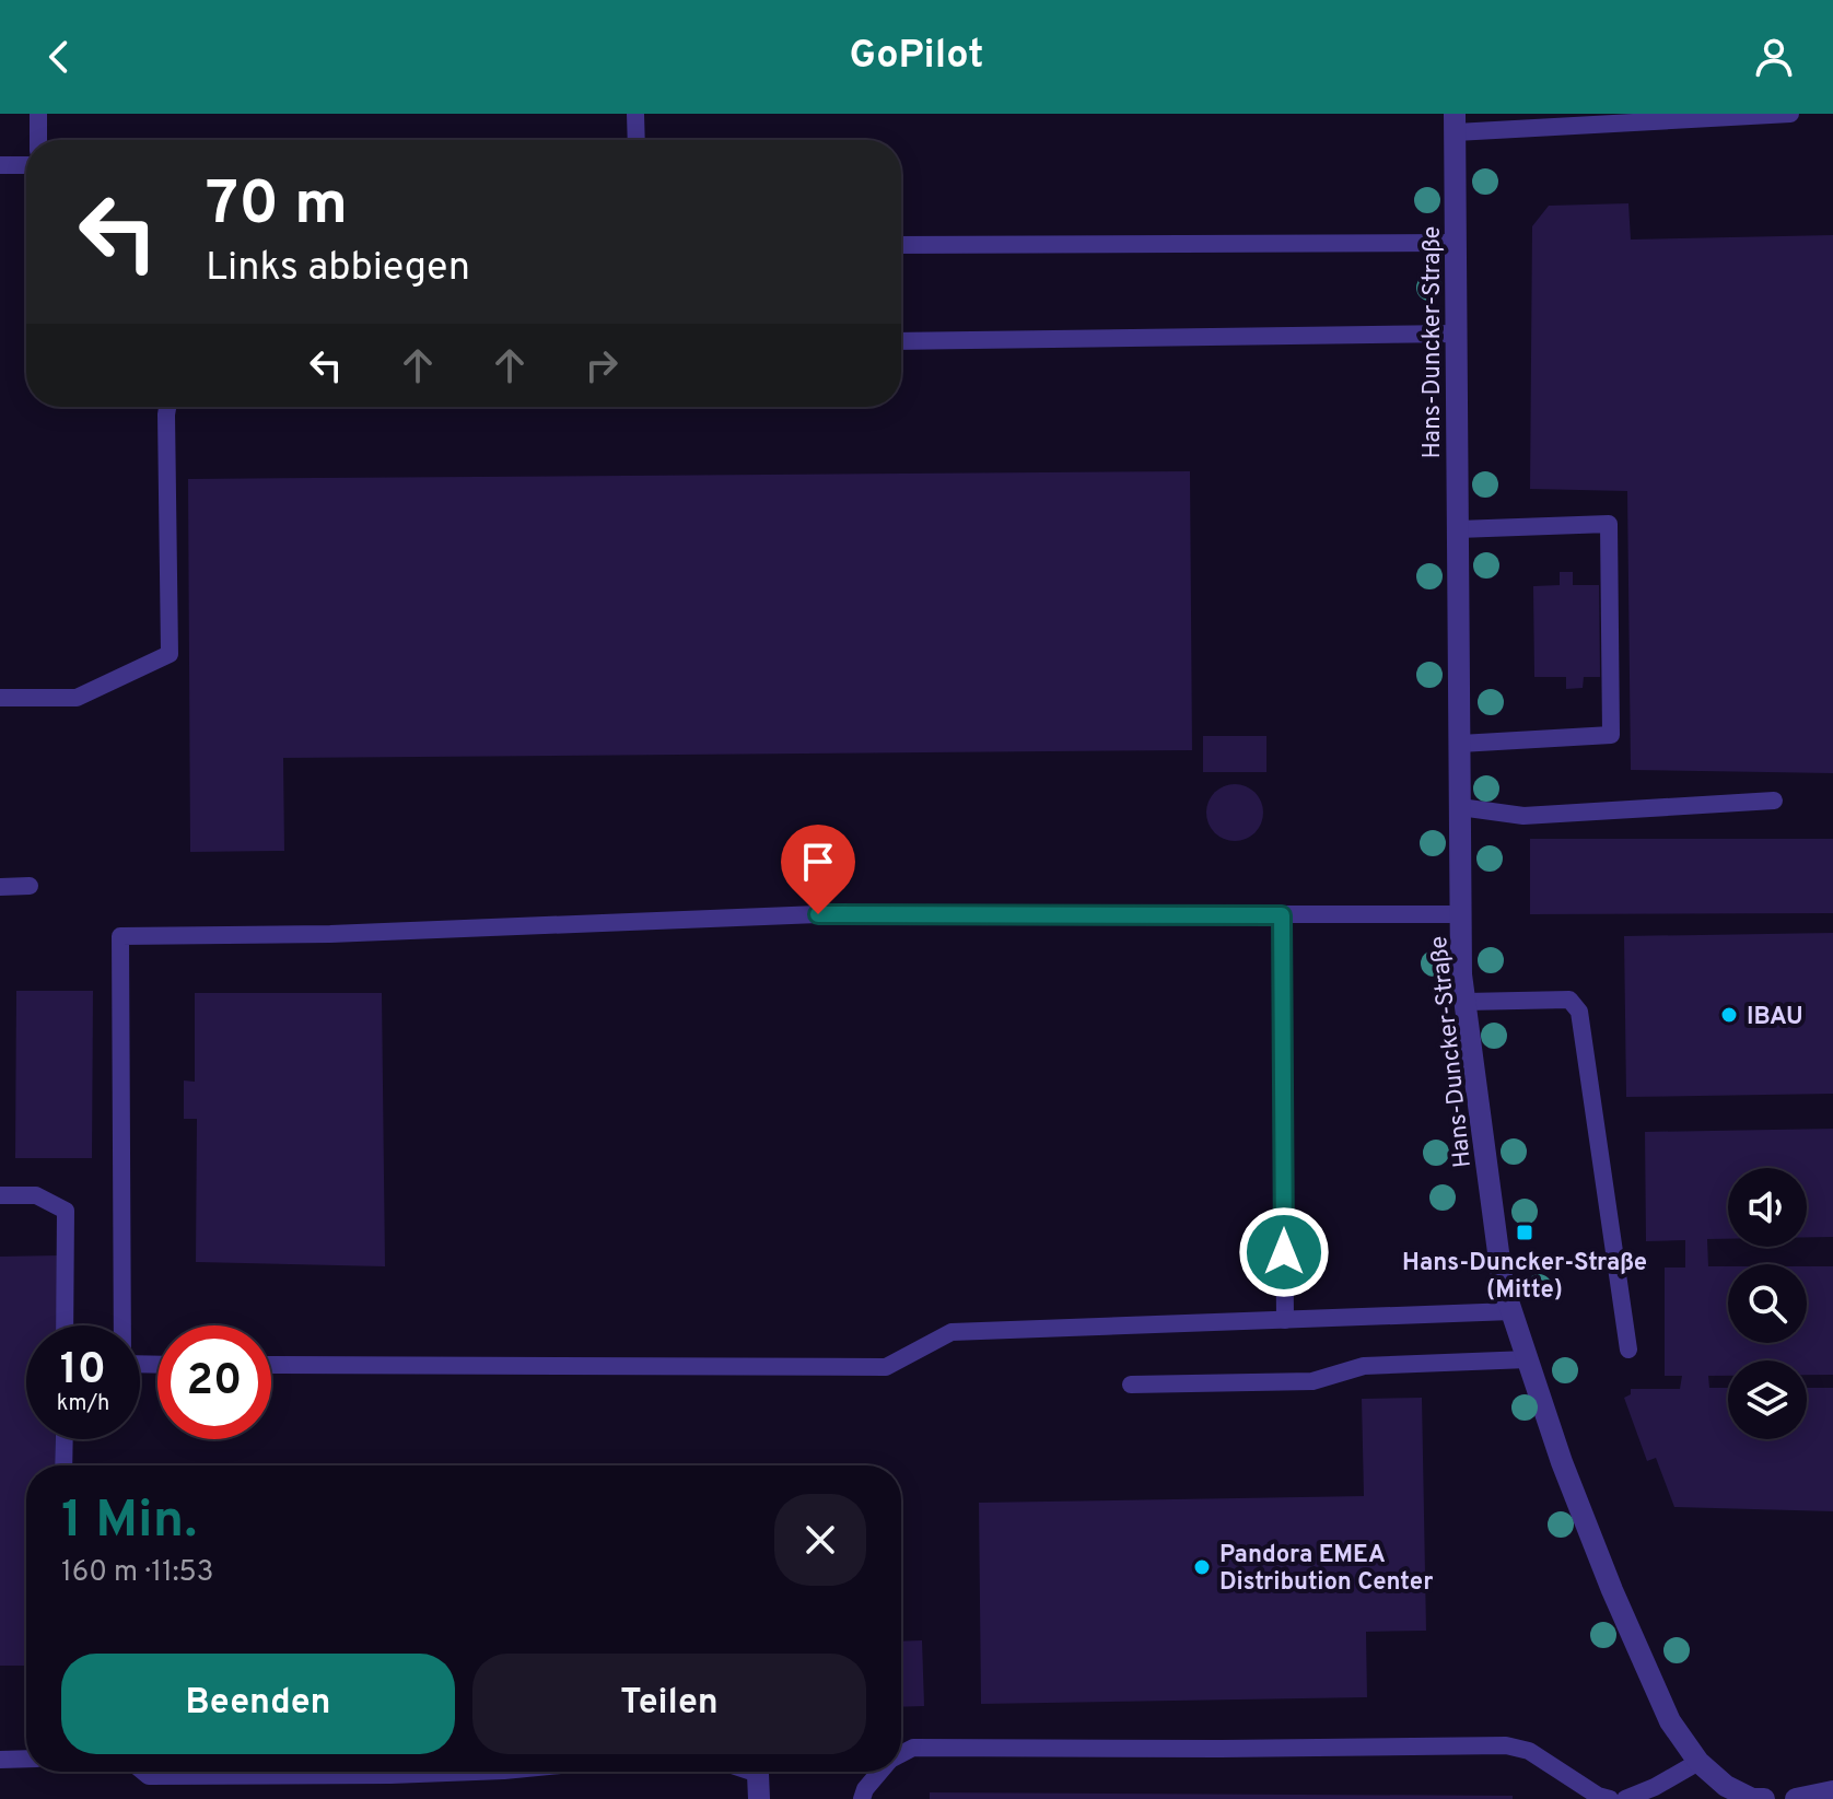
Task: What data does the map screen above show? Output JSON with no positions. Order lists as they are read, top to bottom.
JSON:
{
  "streets": {
    "street": ["Hans-Duncker-Straße"]
  },
  "places": {
    "other": ["IBAU", "Pandora EMEA Distribution Center"],
    "transit": ["Hans-Duncker-Straße (Mitte)"]
  },
  "page": {
    "header": "GoPilot",
    "turn": ["70 m", "Links abbiegen"],
    "speed": "10 km/h",
    "limit": "20",
    "heading": ["1 Min.", "160 m · 11:53"],
    "buttons": ["Beenden", "Teilen"]
  }
}
